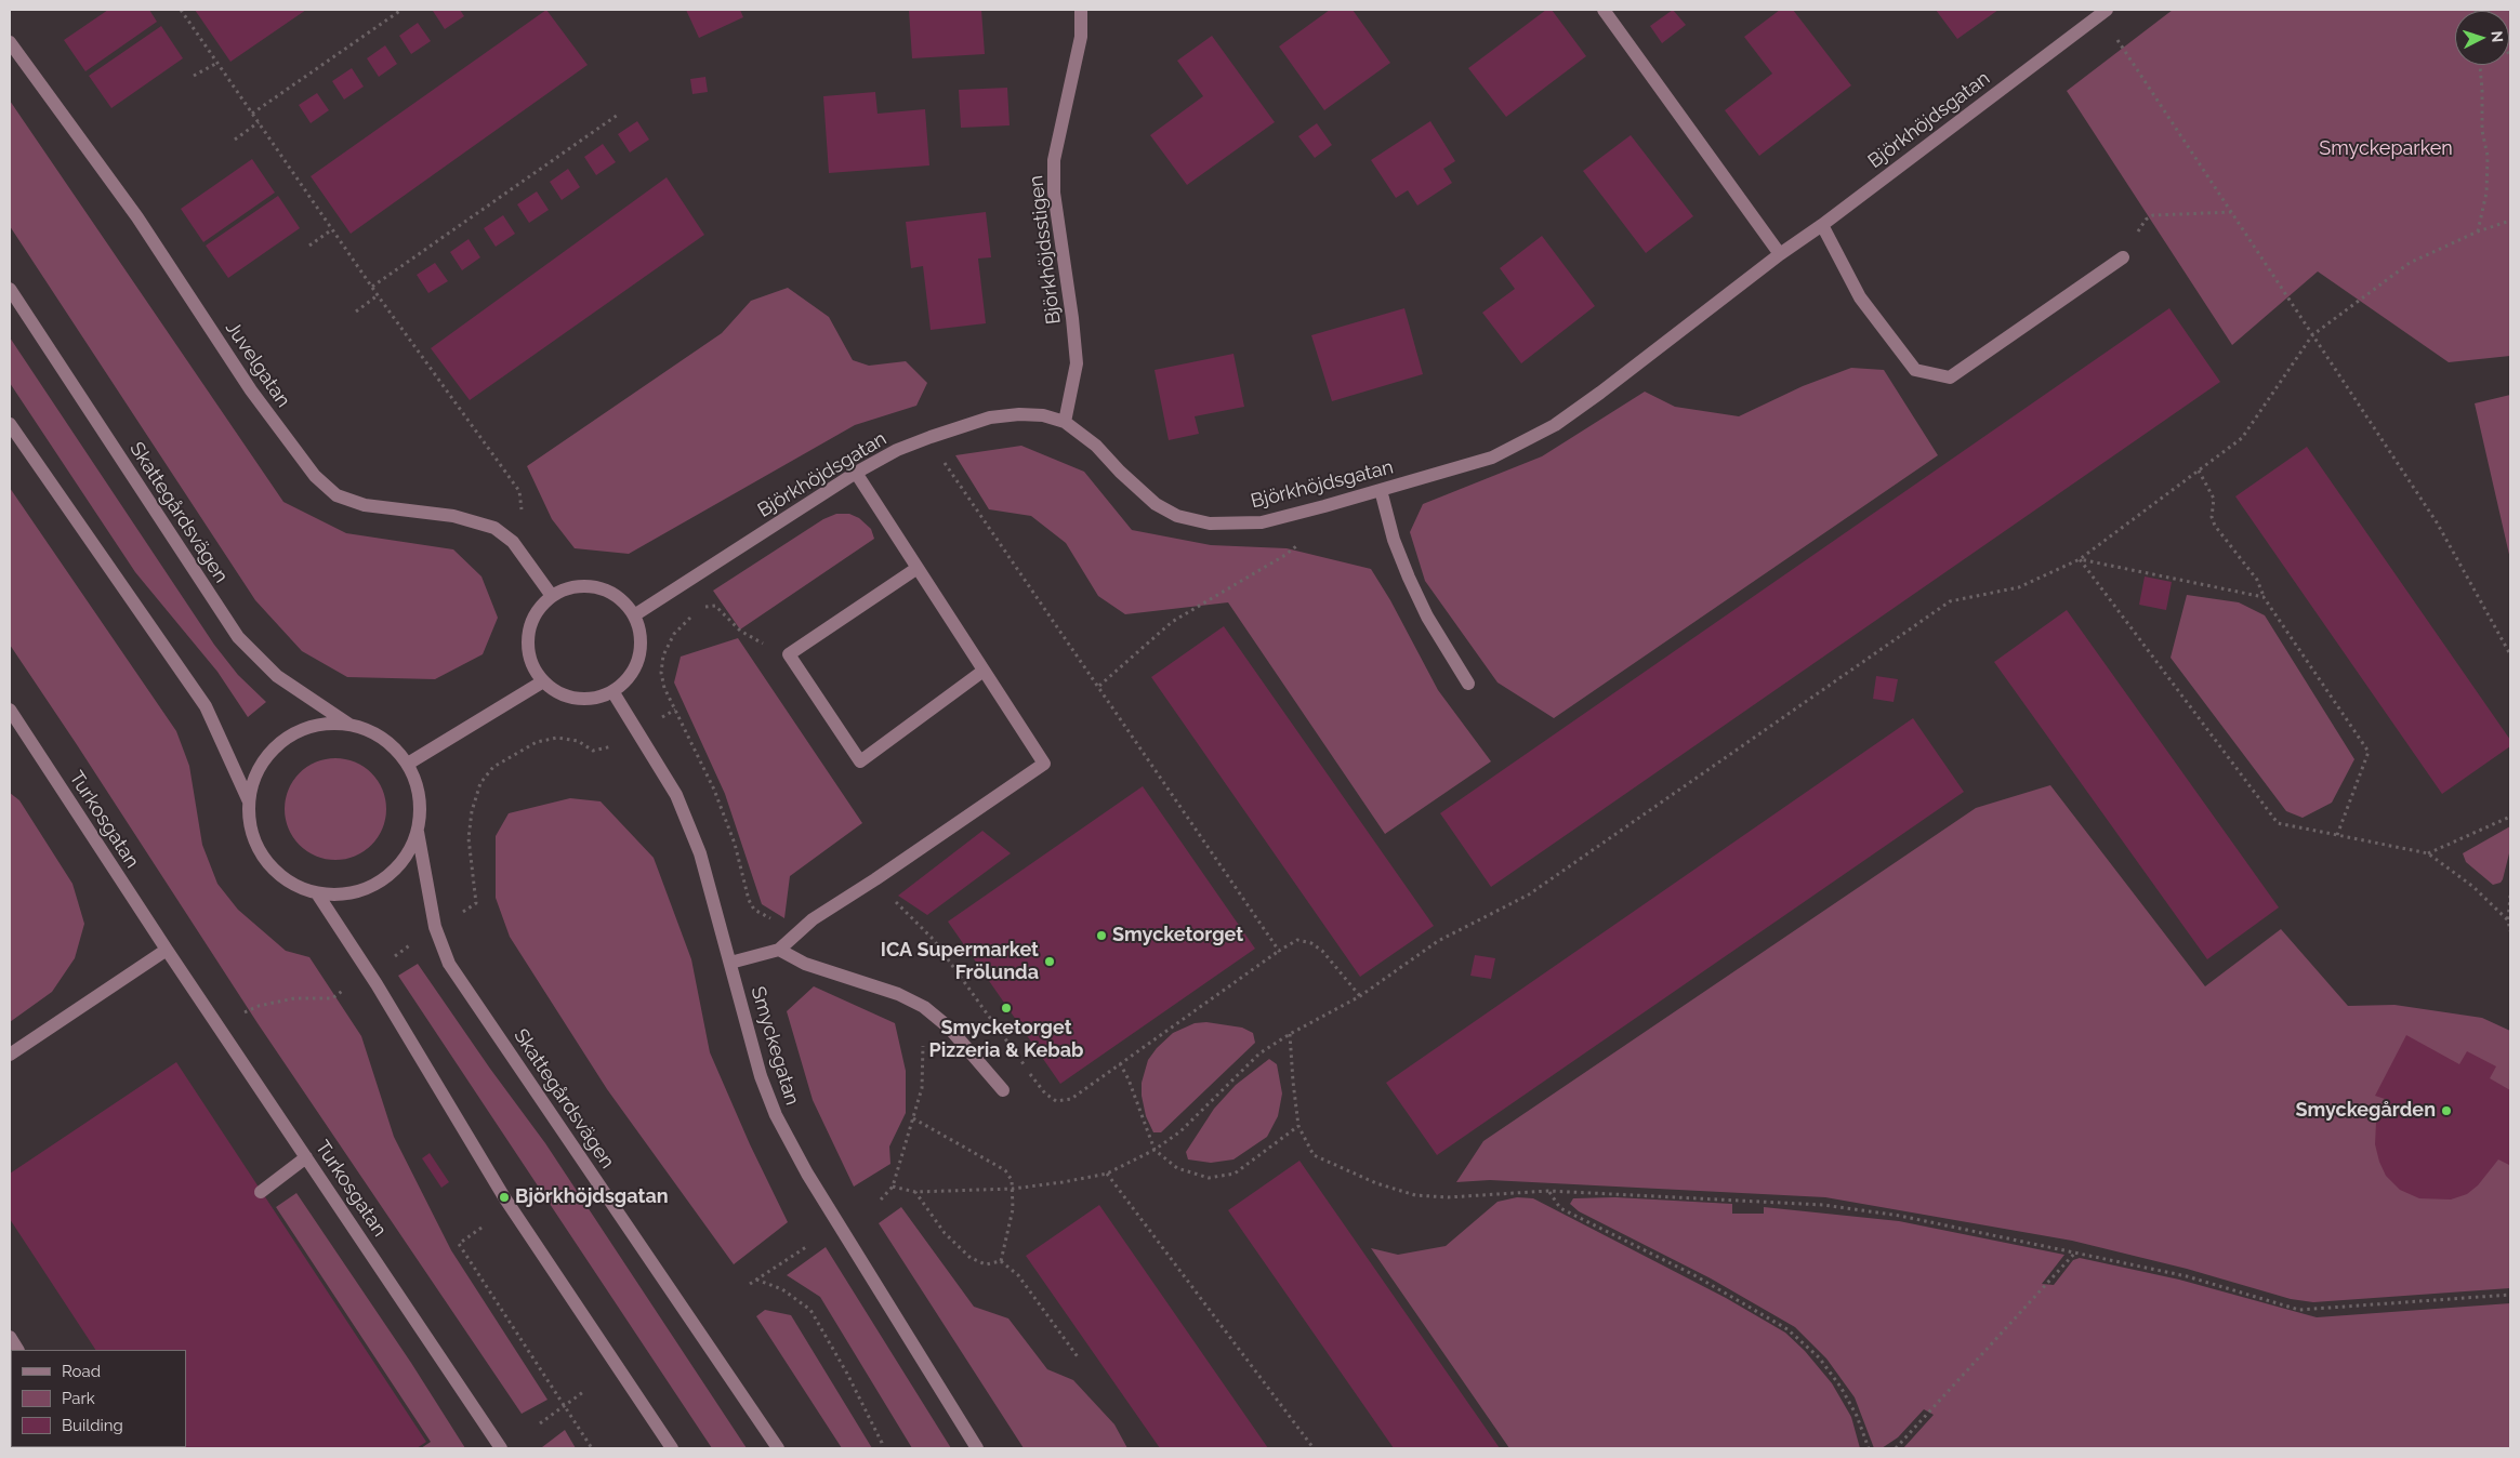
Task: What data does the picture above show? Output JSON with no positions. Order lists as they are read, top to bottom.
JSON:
{
  "streets": {
    "street": [
      "Björkhöjdsgatan",
      "Björkhöjdsstigen",
      "Juvelgatan",
      "Skattegårdsvägen",
      "Turkosgatan",
      "Smyckegatan"
    ]
  },
  "crossings": [
    ["Björkhöjdsgatan", "Björkhöjdsstigen"],
    ["Björkhöjdsgatan", "Juvelgatan"],
    ["Björkhöjdsgatan", "Smyckegatan"],
    ["Juvelgatan", "Smyckegatan"]
  ],
  "parks": ["Smyckeparken"],
  "places": [
    "Smycketorget",
    "ICA Supermarket Frölunda",
    "Smycketorget Pizzeria & Kebab",
    "Smyckegården",
    "Björkhöjdsgatan"
  ],
  "legend": ["Road", "Park", "Building"],
  "north": "right"
}
